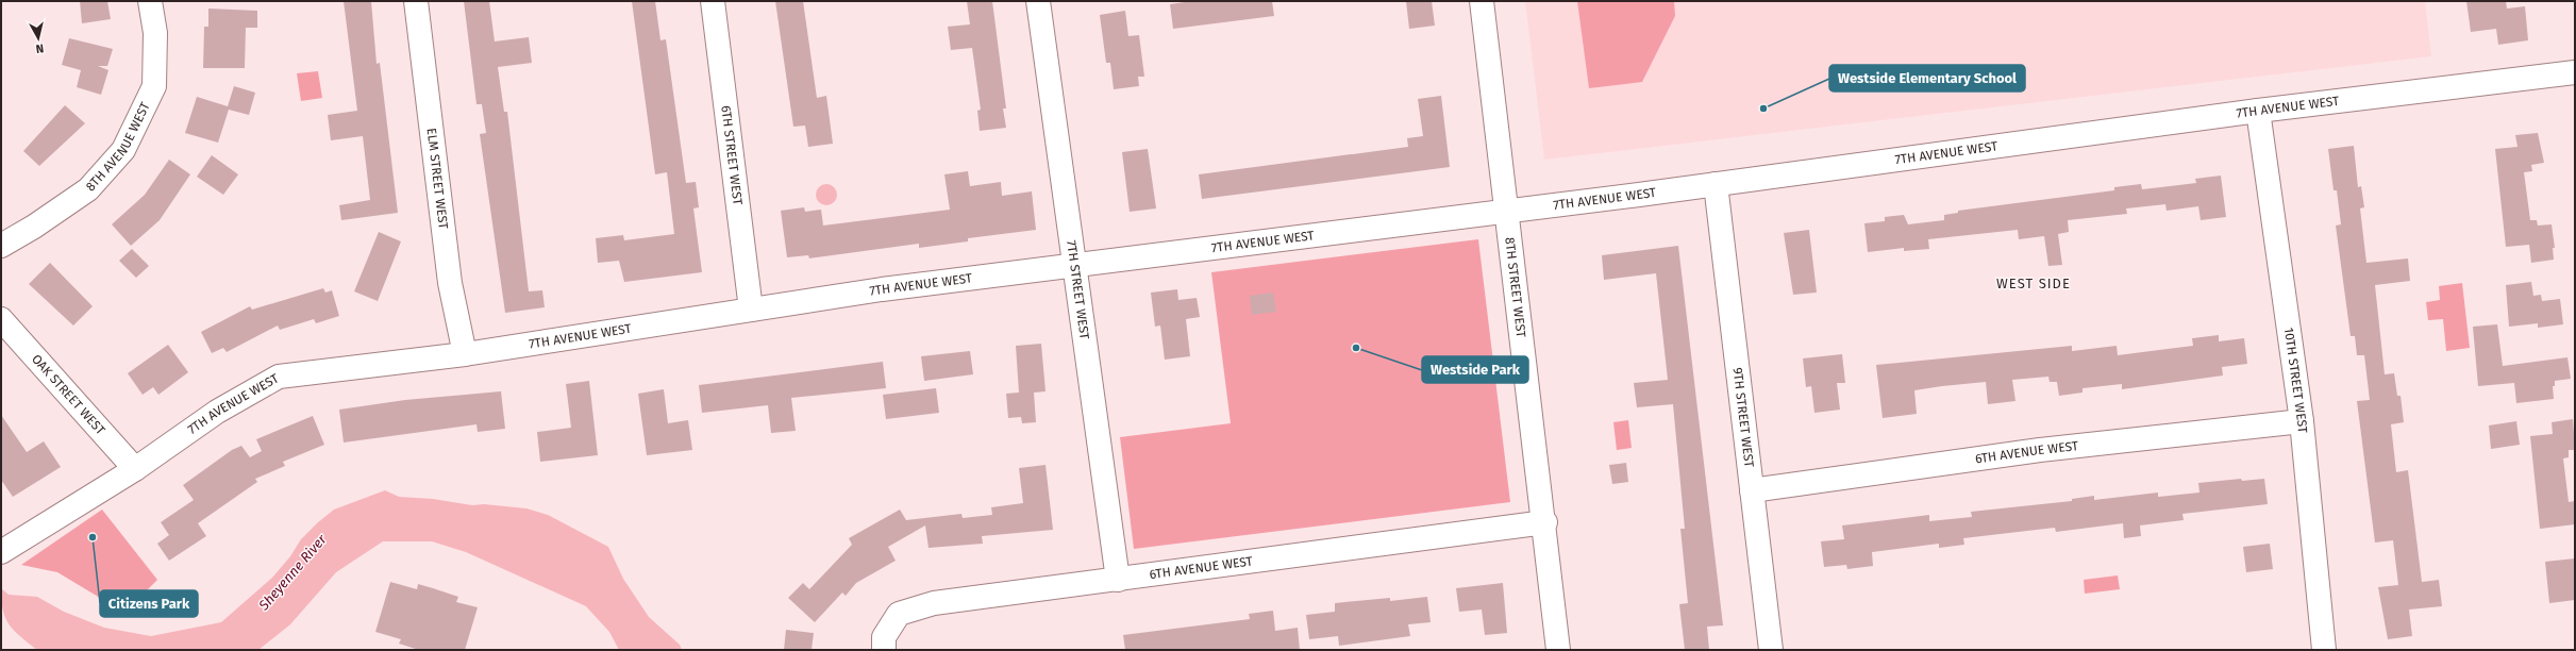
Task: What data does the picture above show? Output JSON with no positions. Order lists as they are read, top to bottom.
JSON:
{
  "streets": {
    "street": [
      "7TH AVENUE WEST",
      "8TH AVENUE WEST",
      "6TH STREET WEST",
      "ELM STREET WEST",
      "8TH STREET WEST",
      "7TH STREET WEST",
      "10TH STREET WEST",
      "OAK STREET WEST",
      "9TH STREET WEST",
      "6TH AVENUE WEST"
    ]
  },
  "crossings": [
    ["7TH AVENUE WEST", "6TH STREET WEST"],
    ["7TH AVENUE WEST", "ELM STREET WEST"],
    ["7TH AVENUE WEST", "8TH STREET WEST"],
    ["7TH AVENUE WEST", "7TH STREET WEST"],
    ["7TH AVENUE WEST", "10TH STREET WEST"],
    ["7TH AVENUE WEST", "OAK STREET WEST"],
    ["7TH AVENUE WEST", "9TH STREET WEST"],
    ["8TH STREET WEST", "6TH AVENUE WEST"],
    ["7TH STREET WEST", "6TH AVENUE WEST"],
    ["10TH STREET WEST", "6TH AVENUE WEST"],
    ["9TH STREET WEST", "6TH AVENUE WEST"]
  ],
  "districts": ["WEST SIDE"],
  "water": ["Sheyenne River"],
  "places": ["Westside Elementary School", "Westside Park", "Citizens Park"],
  "north": "bottom"
}
